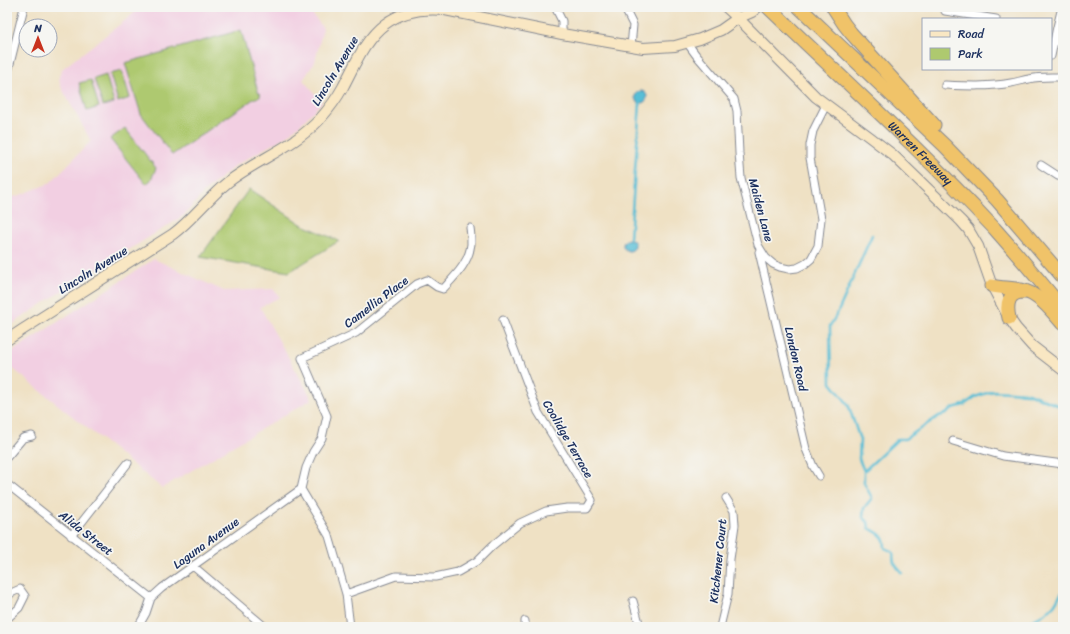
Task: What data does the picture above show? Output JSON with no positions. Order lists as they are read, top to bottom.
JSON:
{
  "streets": {
    "highway": ["Warren Freeway"],
    "main road": ["Lincoln Avenue"],
    "street": [
      "Maiden Lane",
      "Camellia Place",
      "London Road",
      "Coolidge Terrace",
      "Alida Street",
      "Laguna Avenue",
      "Kitchener Court"
    ]
  },
  "crossings": [
    ["Lincoln Avenue", "Warren Freeway"],
    ["Lincoln Avenue", "Maiden Lane"],
    ["Maiden Lane", "London Road"],
    ["Camellia Place", "Laguna Avenue"],
    ["Alida Street", "Laguna Avenue"]
  ],
  "legend": ["Road", "Park"],
  "north": "top"
}
